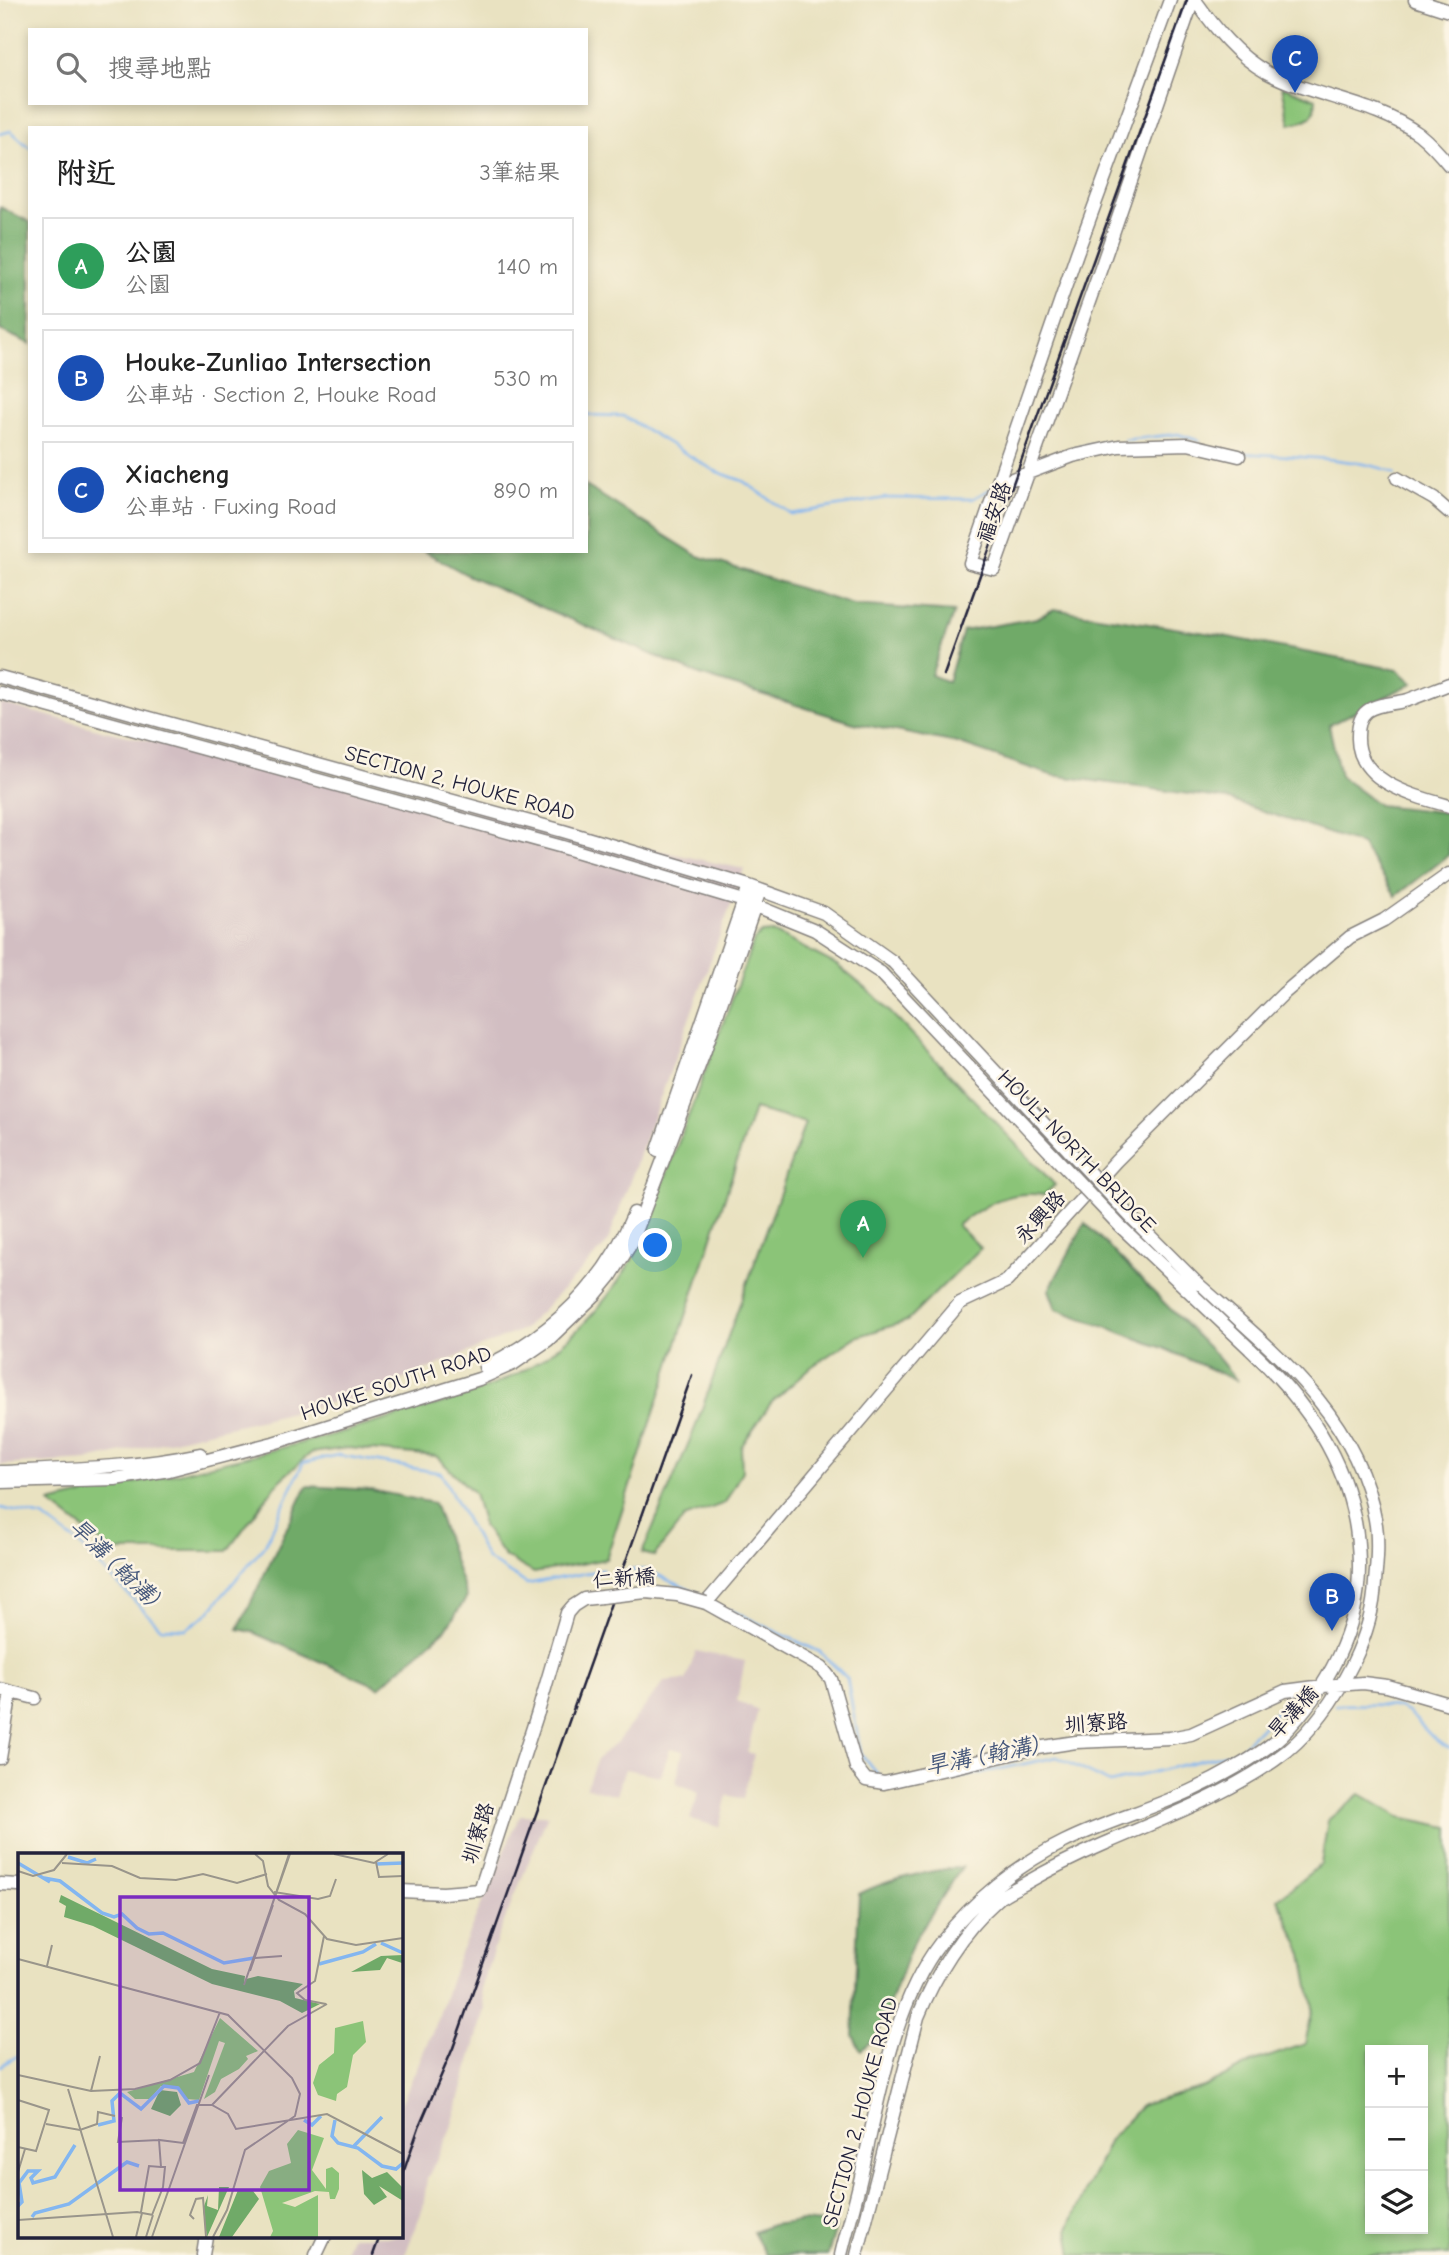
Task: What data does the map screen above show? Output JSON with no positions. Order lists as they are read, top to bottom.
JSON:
{
  "streets": {
    "street": [
      "福安路",
      "SECTION 2, HOUKE ROAD",
      "HOULI NORTH BRIDGE",
      "永興路",
      "HOUKE SOUTH ROAD",
      "仁新橋",
      "旱溝橋",
      "圳寮路"
    ]
  },
  "crossings": [
    ["SECTION 2, HOUKE ROAD", "HOULI NORTH BRIDGE"],
    ["SECTION 2, HOUKE ROAD", "HOUKE SOUTH ROAD"],
    ["SECTION 2, HOUKE ROAD", "旱溝橋"],
    ["HOULI NORTH BRIDGE", "旱溝橋"],
    ["HOULI NORTH BRIDGE", "圳寮路"],
    ["永興路", "仁新橋"],
    ["永興路", "圳寮路"],
    ["仁新橋", "圳寮路"],
    ["旱溝橋", "圳寮路"]
  ],
  "water": ["旱溝 (翰溝)"],
  "page": {
    "search": "搜尋地點",
    "pins": ["C", "A", "B"],
    "heading": ["附近", "3筆結果"],
    "list": [
      {
        "mark": "A",
        "name": "公園",
        "note": "公園",
        "value": "140 m"
      },
      {
        "mark": "B",
        "name": "Houke-Zunliao Intersection",
        "note": "公車站 · Section 2, Houke Road",
        "value": "530 m"
      },
      {
        "mark": "C",
        "name": "Xiacheng",
        "note": "公車站 · Fuxing Road",
        "value": "890 m"
      }
    ],
    "map_buttons": ["+", "−"]
  }
}
